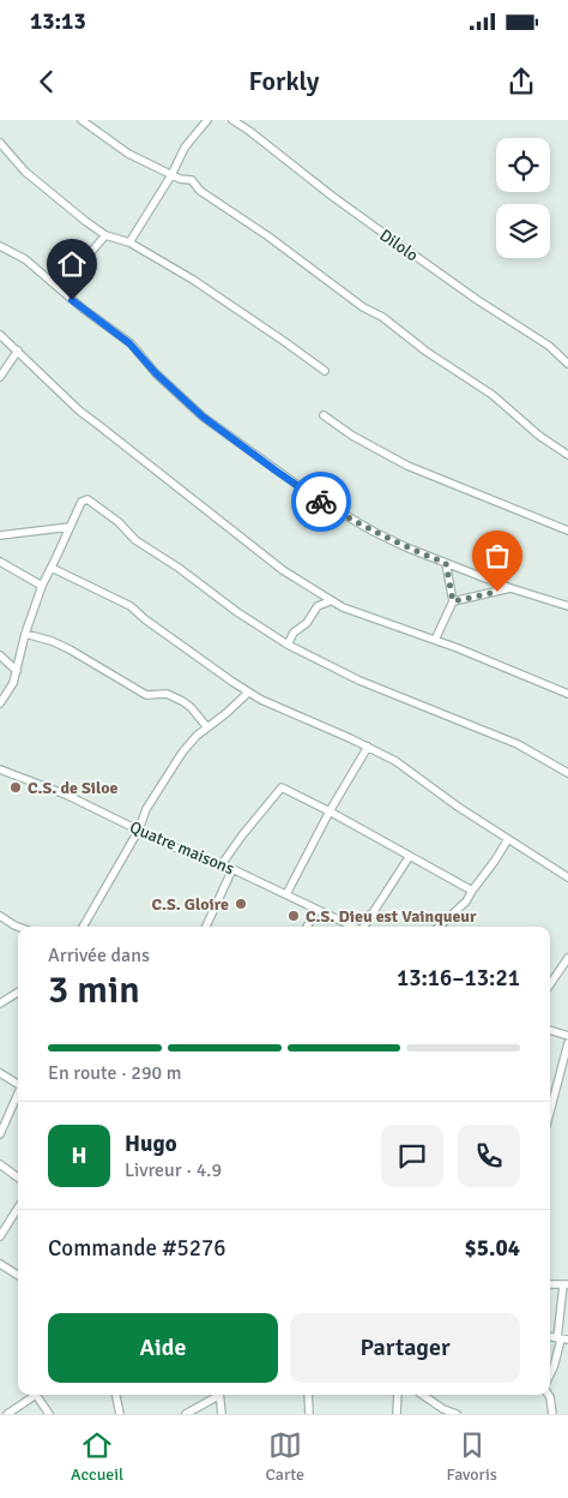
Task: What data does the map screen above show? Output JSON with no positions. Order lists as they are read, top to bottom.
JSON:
{
  "streets": {
    "street": ["Dilolo", "Quatre maisons"]
  },
  "places": ["C.S. de Siloe", "C.S. Gloire", "C.S. Dieu est Vainqueur"],
  "page": {
    "status": "13:13",
    "header": "Forkly",
    "heading": ["3 min", "Arrivée dans", "13:16–13:21"],
    "panel": [
      "Hugo",
      "Livreur · 4.9",
      "Commande #5276",
      "$5.04"
    ],
    "bar": "En route · 290 m",
    "round": "H",
    "buttons": ["Aide", "Partager"],
    "tabs": ["Accueil", "Carte", "Favoris"]
  }
}
